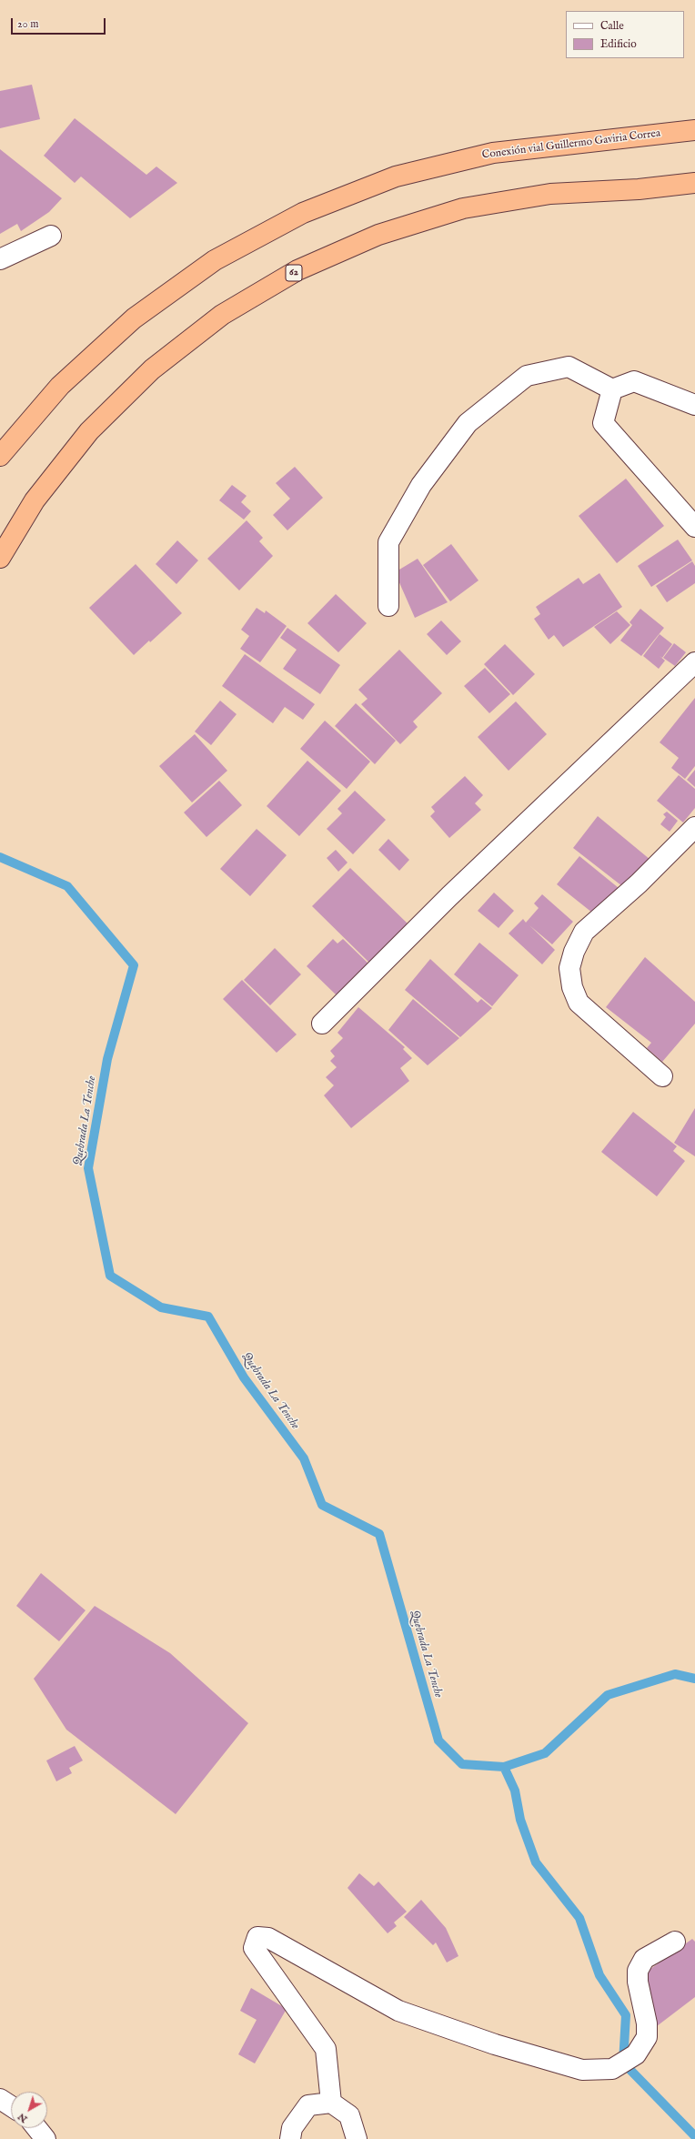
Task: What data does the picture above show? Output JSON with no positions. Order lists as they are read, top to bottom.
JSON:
{
  "streets": {
    "highway": ["Conexión vial Guillermo Gaviria Correa", "62"]
  },
  "water": ["Quebrada La Tenche"],
  "legend": ["Calle", "Edificio"],
  "scale_bar": "20 m",
  "north": "bottom left"
}
